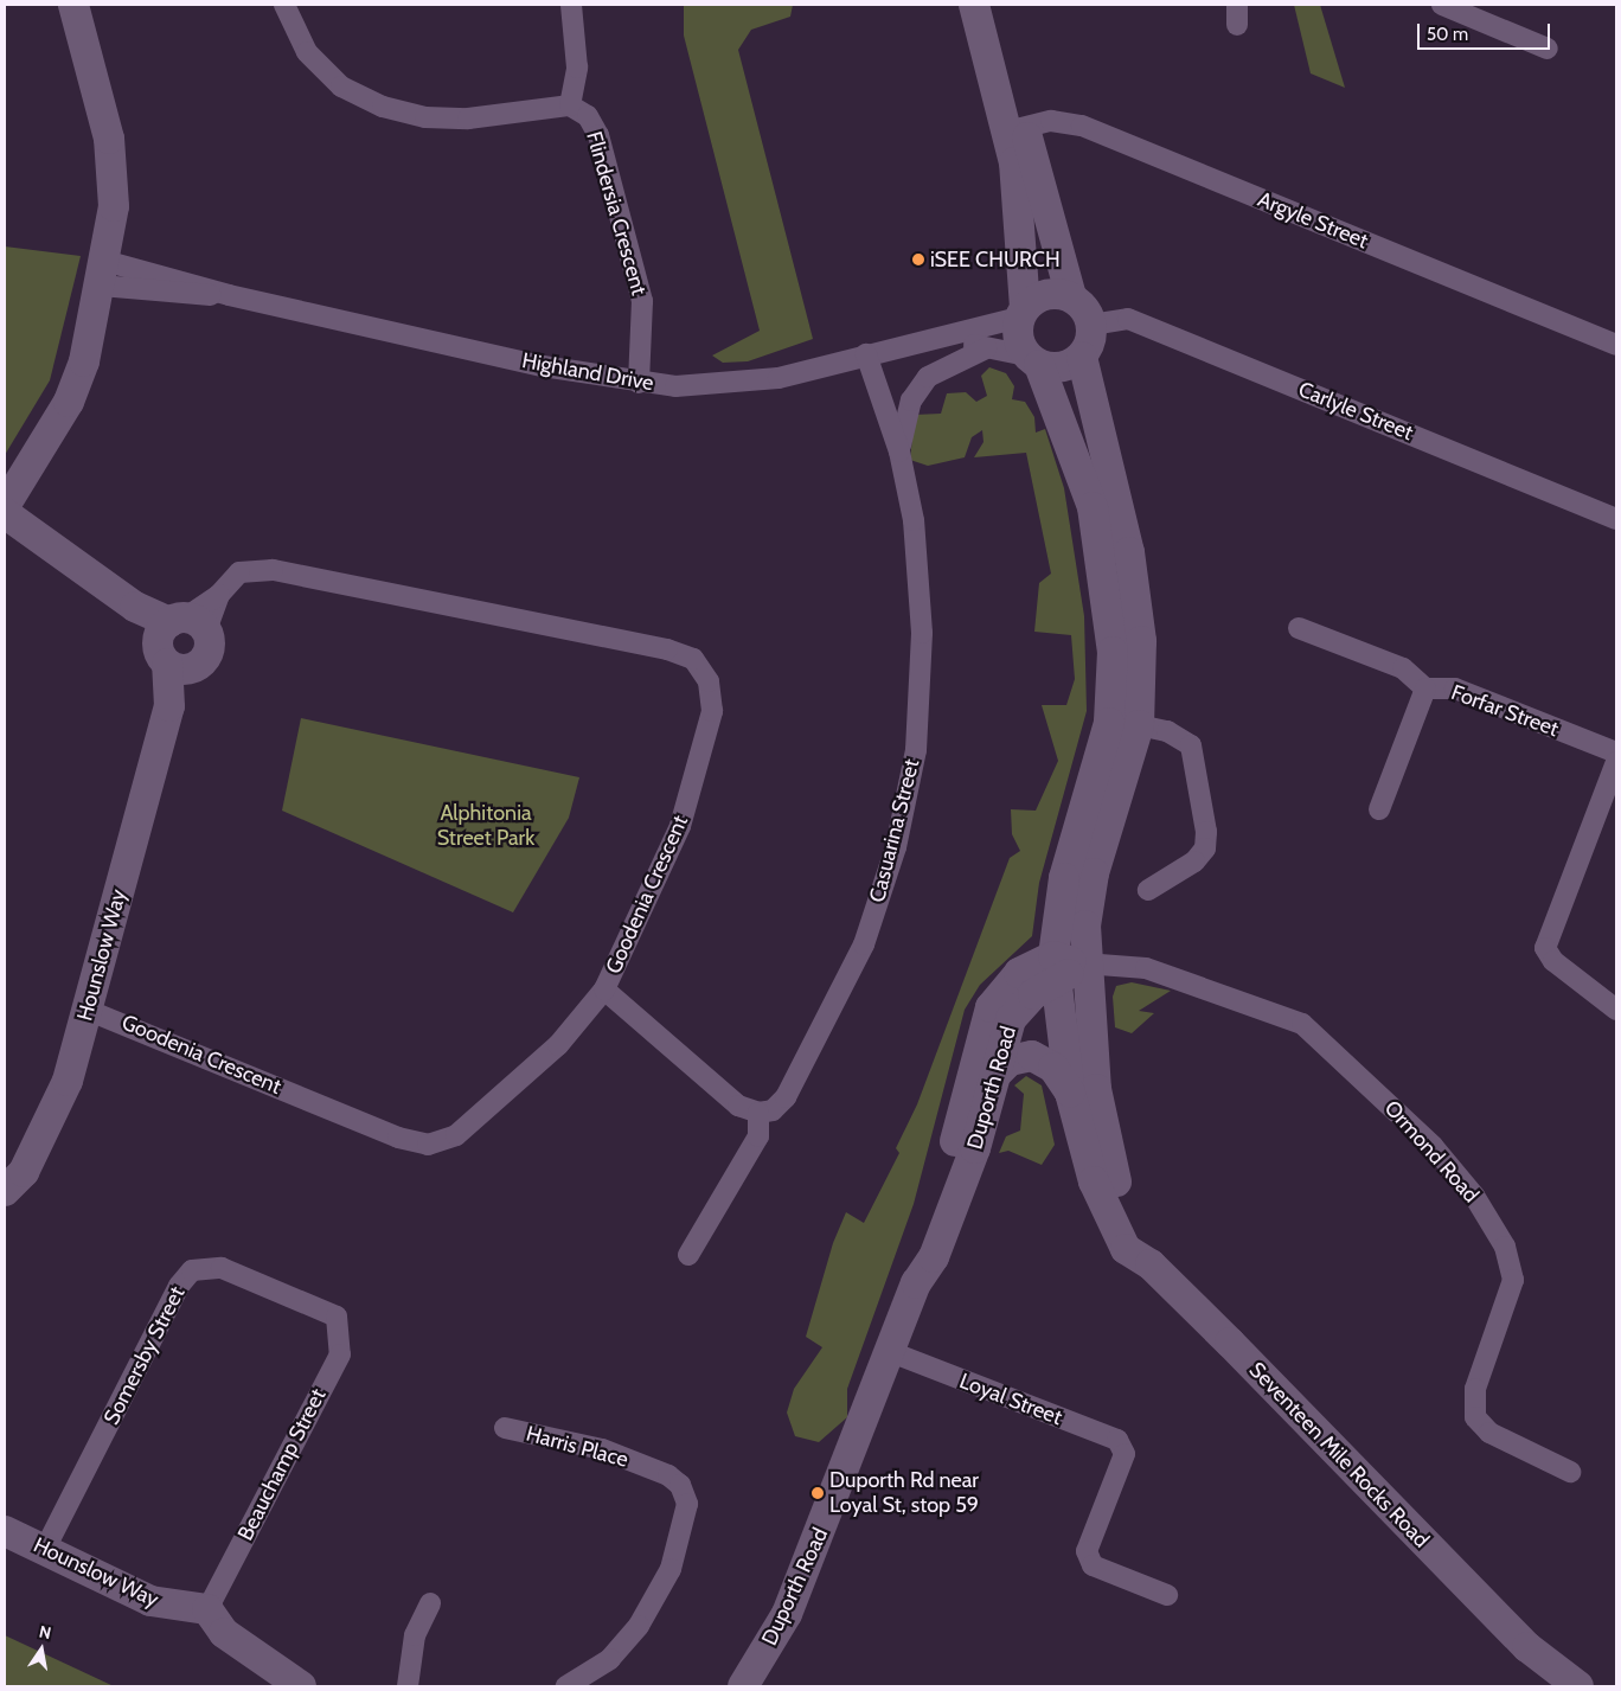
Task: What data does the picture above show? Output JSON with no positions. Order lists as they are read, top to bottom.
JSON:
{
  "streets": {
    "main road": ["Hounslow Way", "Duporth Road", "Seventeen Mile Rocks Road"],
    "street": [
      "Flindersia Crescent",
      "Argyle Street",
      "Highland Drive",
      "Carlyle Street",
      "Forfar Street",
      "Casuarina Street",
      "Goodenia Crescent",
      "Ormond Road",
      "Somersby Street",
      "Loyal Street",
      "Harris Place",
      "Beauchamp Street"
    ]
  },
  "crossings": [
    ["Flindersia Crescent", "Highland Drive"],
    ["Highland Drive", "Carlyle Street"],
    ["Highland Drive", "Casuarina Street"],
    ["Highland Drive", "Seventeen Mile Rocks Road"],
    ["Carlyle Street", "Seventeen Mile Rocks Road"],
    ["Goodenia Crescent", "Hounslow Way"],
    ["Hounslow Way", "Somersby Street"],
    ["Hounslow Way", "Beauchamp Street"],
    ["Duporth Road", "Loyal Street"],
    ["Duporth Road", "Seventeen Mile Rocks Road"],
    ["Ormond Road", "Seventeen Mile Rocks Road"],
    ["Somersby Street", "Beauchamp Street"]
  ],
  "parks": ["Alphitonia Street Park"],
  "places": ["iSEE CHURCH", "Duporth Rd near Loyal St, stop 59"],
  "scale_bar": "50 m",
  "north": "top"
}
